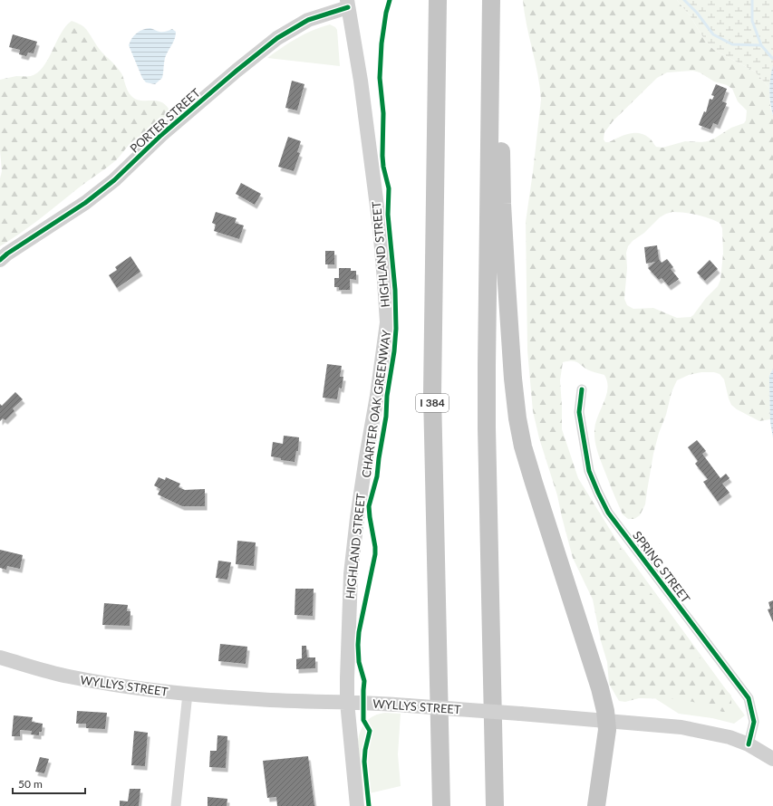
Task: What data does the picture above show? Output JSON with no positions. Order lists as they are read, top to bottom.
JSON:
{
  "streets": {
    "highway": ["I 384"],
    "main road": ["PORTER STREET", "HIGHLAND STREET", "WYLLYS STREET"],
    "street": ["SPRING STREET"],
    "cycle path": ["CHARTER OAK GREENWAY"]
  },
  "crossings": [
    ["PORTER STREET", "HIGHLAND STREET"],
    ["HIGHLAND STREET", "WYLLYS STREET"],
    ["SPRING STREET", "WYLLYS STREET"]
  ],
  "scale_bar": "50 m"
}
